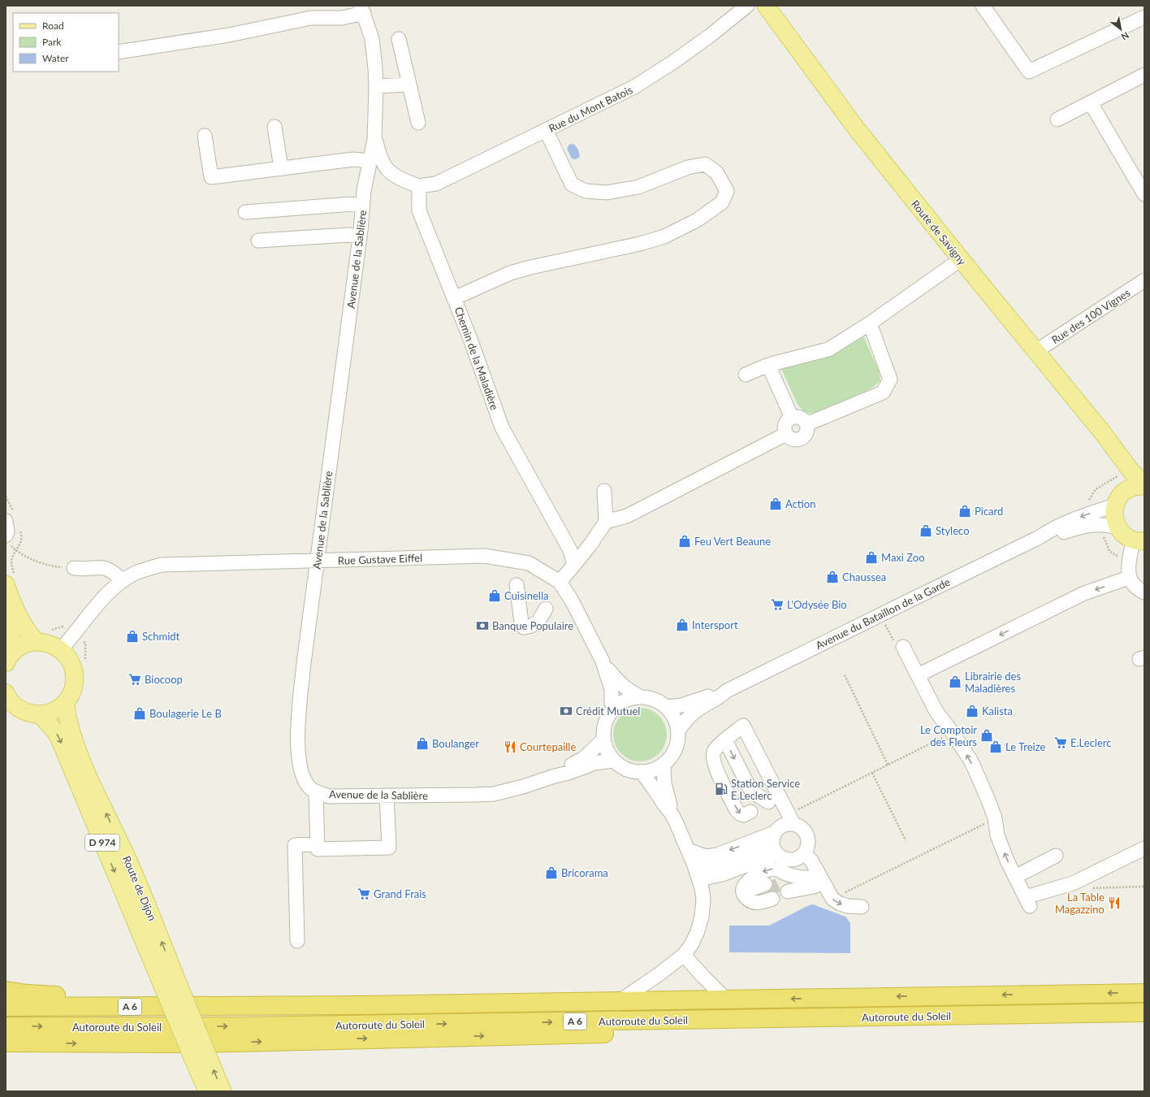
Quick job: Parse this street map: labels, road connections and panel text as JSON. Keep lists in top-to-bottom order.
{
  "streets": {
    "highway": ["A 6", "Autoroute du Soleil"],
    "main road": ["Route de Savigny", "D 974", "Route de Dijon"],
    "street": [
      "Rue du Mont Batois",
      "Avenue de la Sablière",
      "Rue des 100 Vignes",
      "Chemin de la Maladière",
      "Rue Gustave Eiffel",
      "Avenue du Bataillon de la Garde"
    ]
  },
  "crossings": [
    ["Rue du Mont Batois", "Chemin de la Maladière"],
    ["Route de Savigny", "Rue des 100 Vignes"],
    ["Route de Savigny", "Avenue du Bataillon de la Garde"],
    ["Avenue de la Sablière", "Rue Gustave Eiffel"],
    ["Avenue de la Sablière", "Avenue du Bataillon de la Garde"],
    ["Rue Gustave Eiffel", "Avenue du Bataillon de la Garde"],
    ["D 974", "Route de Dijon"]
  ],
  "places": {
    "shop": [
      "Action",
      "Picard",
      "Styleco",
      "Feu Vert Beaune",
      "Maxi Zoo",
      "Chaussea",
      "Cuisinella",
      "Intersport",
      "Schmidt",
      "Librairie des Maladières",
      "Kalista",
      "Boulagerie Le B",
      "Le Comptoir des Fleurs",
      "Boulanger",
      "Le Treize",
      "Bricorama"
    ],
    "supermarket": [
      "L'Odysée Bio",
      "Biocoop",
      "E.Leclerc",
      "Grand Frais"
    ],
    "bank": ["Banque Populaire", "Crédit Mutuel"],
    "restaurant": ["Courtepaille", "La Table Magazzino"],
    "fuel station": ["Station Service E.Leclerc"]
  },
  "legend": ["Road", "Park", "Water"],
  "north": "bottom right"
}
